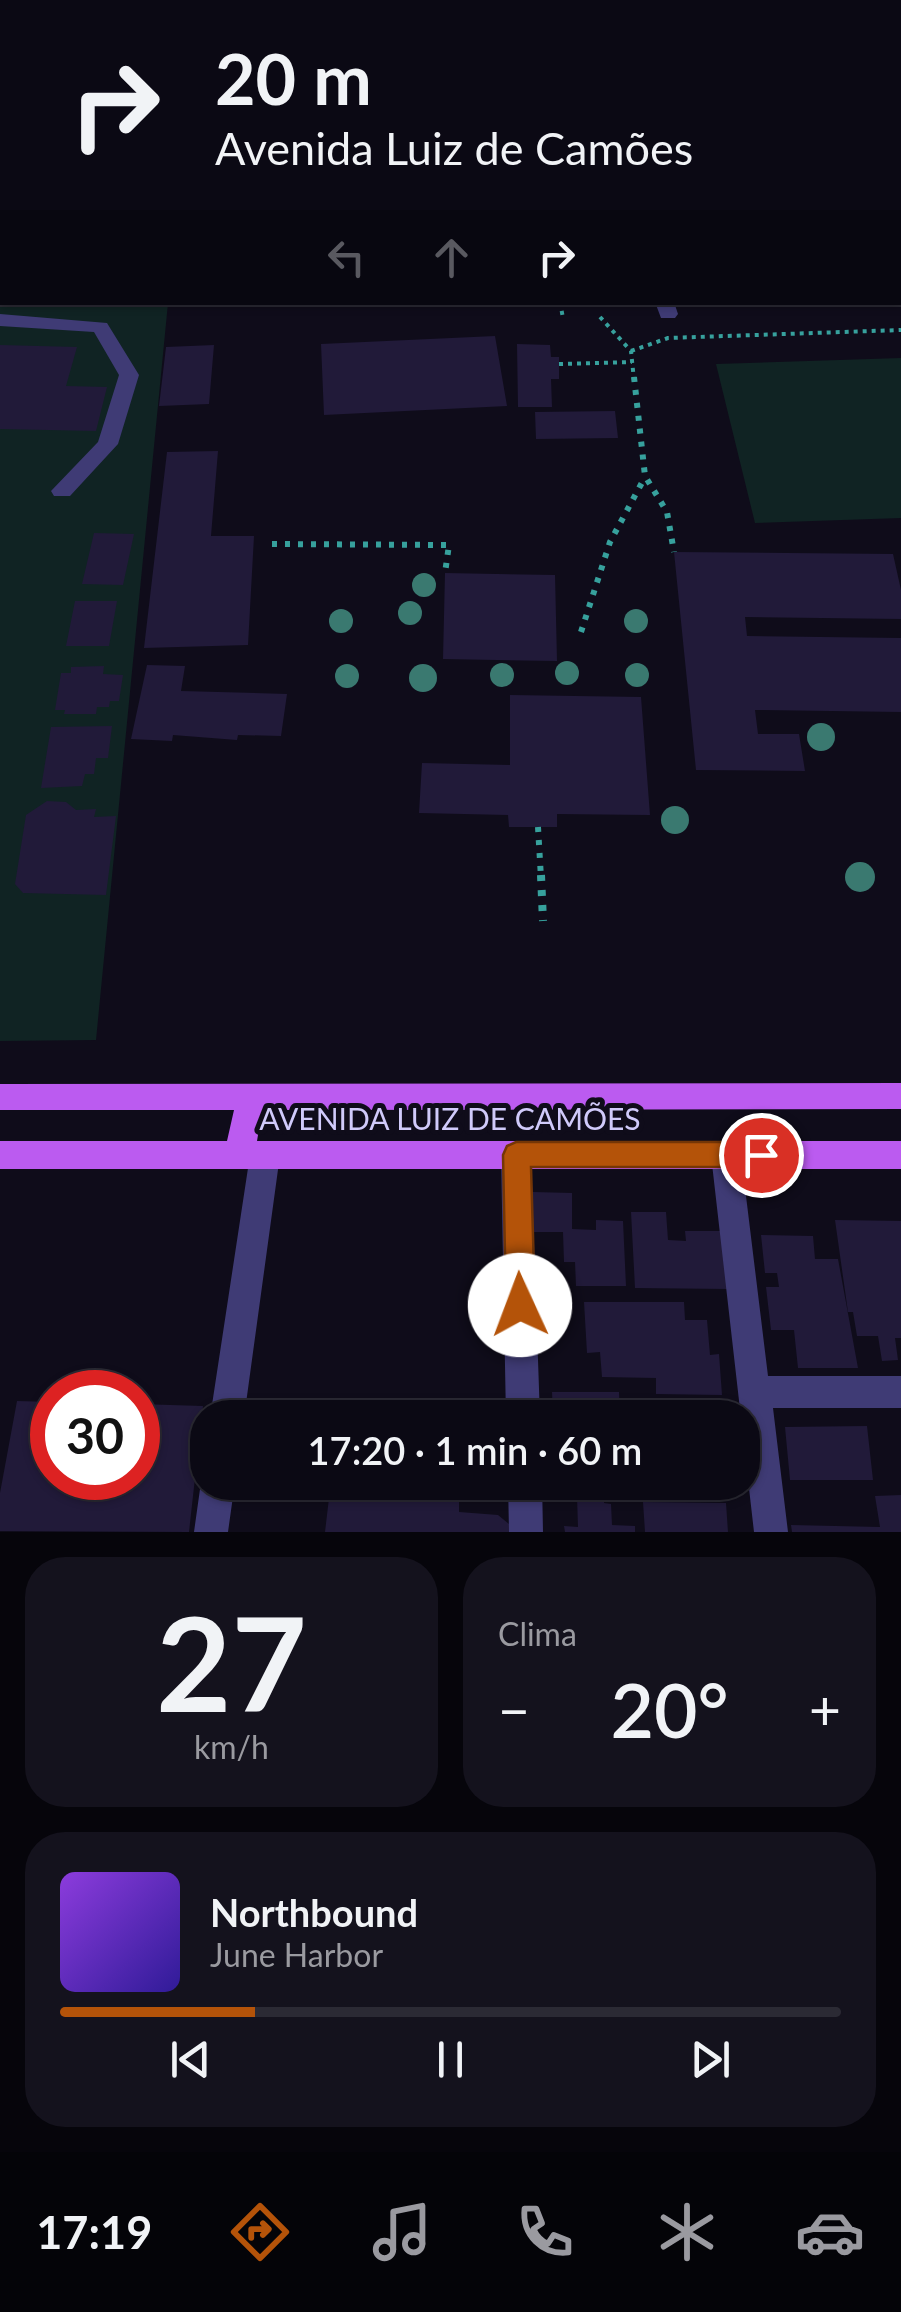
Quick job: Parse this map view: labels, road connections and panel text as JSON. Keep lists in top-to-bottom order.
{
  "streets": {
    "main road": ["AVENIDA LUIZ DE CAMÕES"]
  },
  "page": {
    "turn": ["20 m", "Avenida Luiz de Camões"],
    "limit": "30",
    "trip": "17:20 · 1 min · 60 m",
    "tile": [
      ["27", "km/h"],
      "Clima"
    ],
    "heat": ["−", "20°", "+"],
    "song": ["Northbound", "June Harbor"],
    "tabs": "17:19"
  }
}
